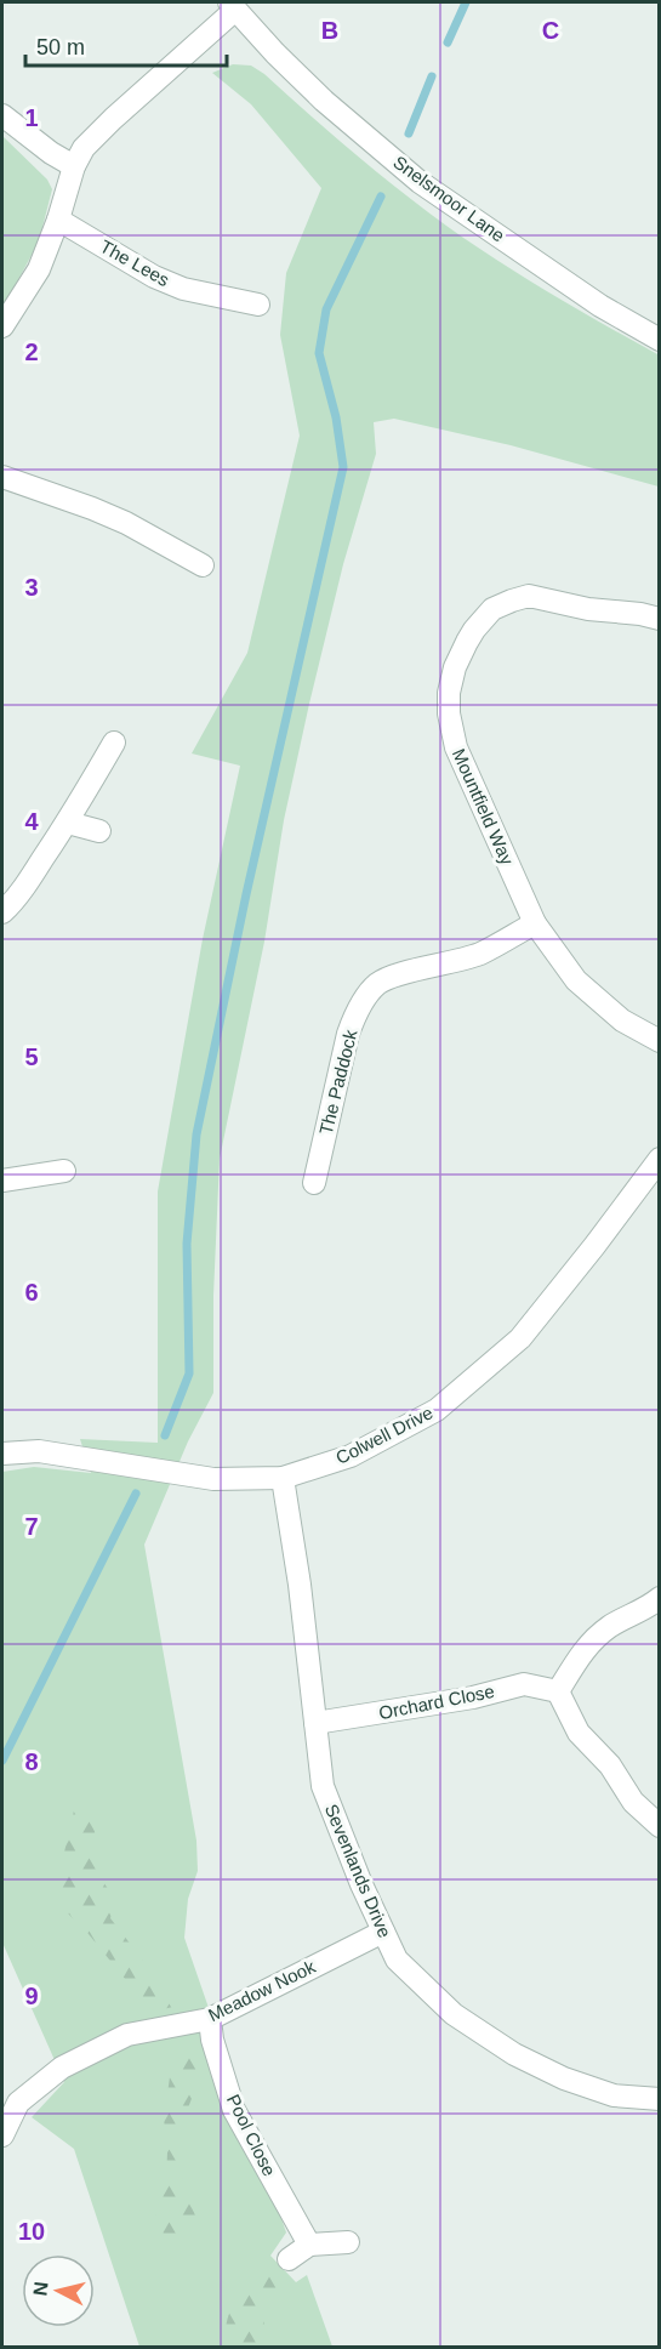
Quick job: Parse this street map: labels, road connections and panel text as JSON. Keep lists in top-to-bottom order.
{
  "streets": {
    "street": [
      "Snelsmoor Lane",
      "The Lees",
      "Mountfield Way",
      "The Paddock",
      "Colwell Drive",
      "Orchard Close",
      "Sevenlands Drive",
      "Meadow Nook",
      "Pool Close"
    ]
  },
  "crossings": [
    ["Mountfield Way", "The Paddock"],
    ["Colwell Drive", "Sevenlands Drive"],
    ["Orchard Close", "Sevenlands Drive"],
    ["Sevenlands Drive", "Meadow Nook"],
    ["Meadow Nook", "Pool Close"]
  ],
  "scale_bar": "50 m",
  "north": "left",
  "grid": {
    "columns": ["B", "C"],
    "rows": [
      "1",
      "2",
      "3",
      "4",
      "5",
      "6",
      "7",
      "8",
      "9",
      "10"
    ]
  }
}
